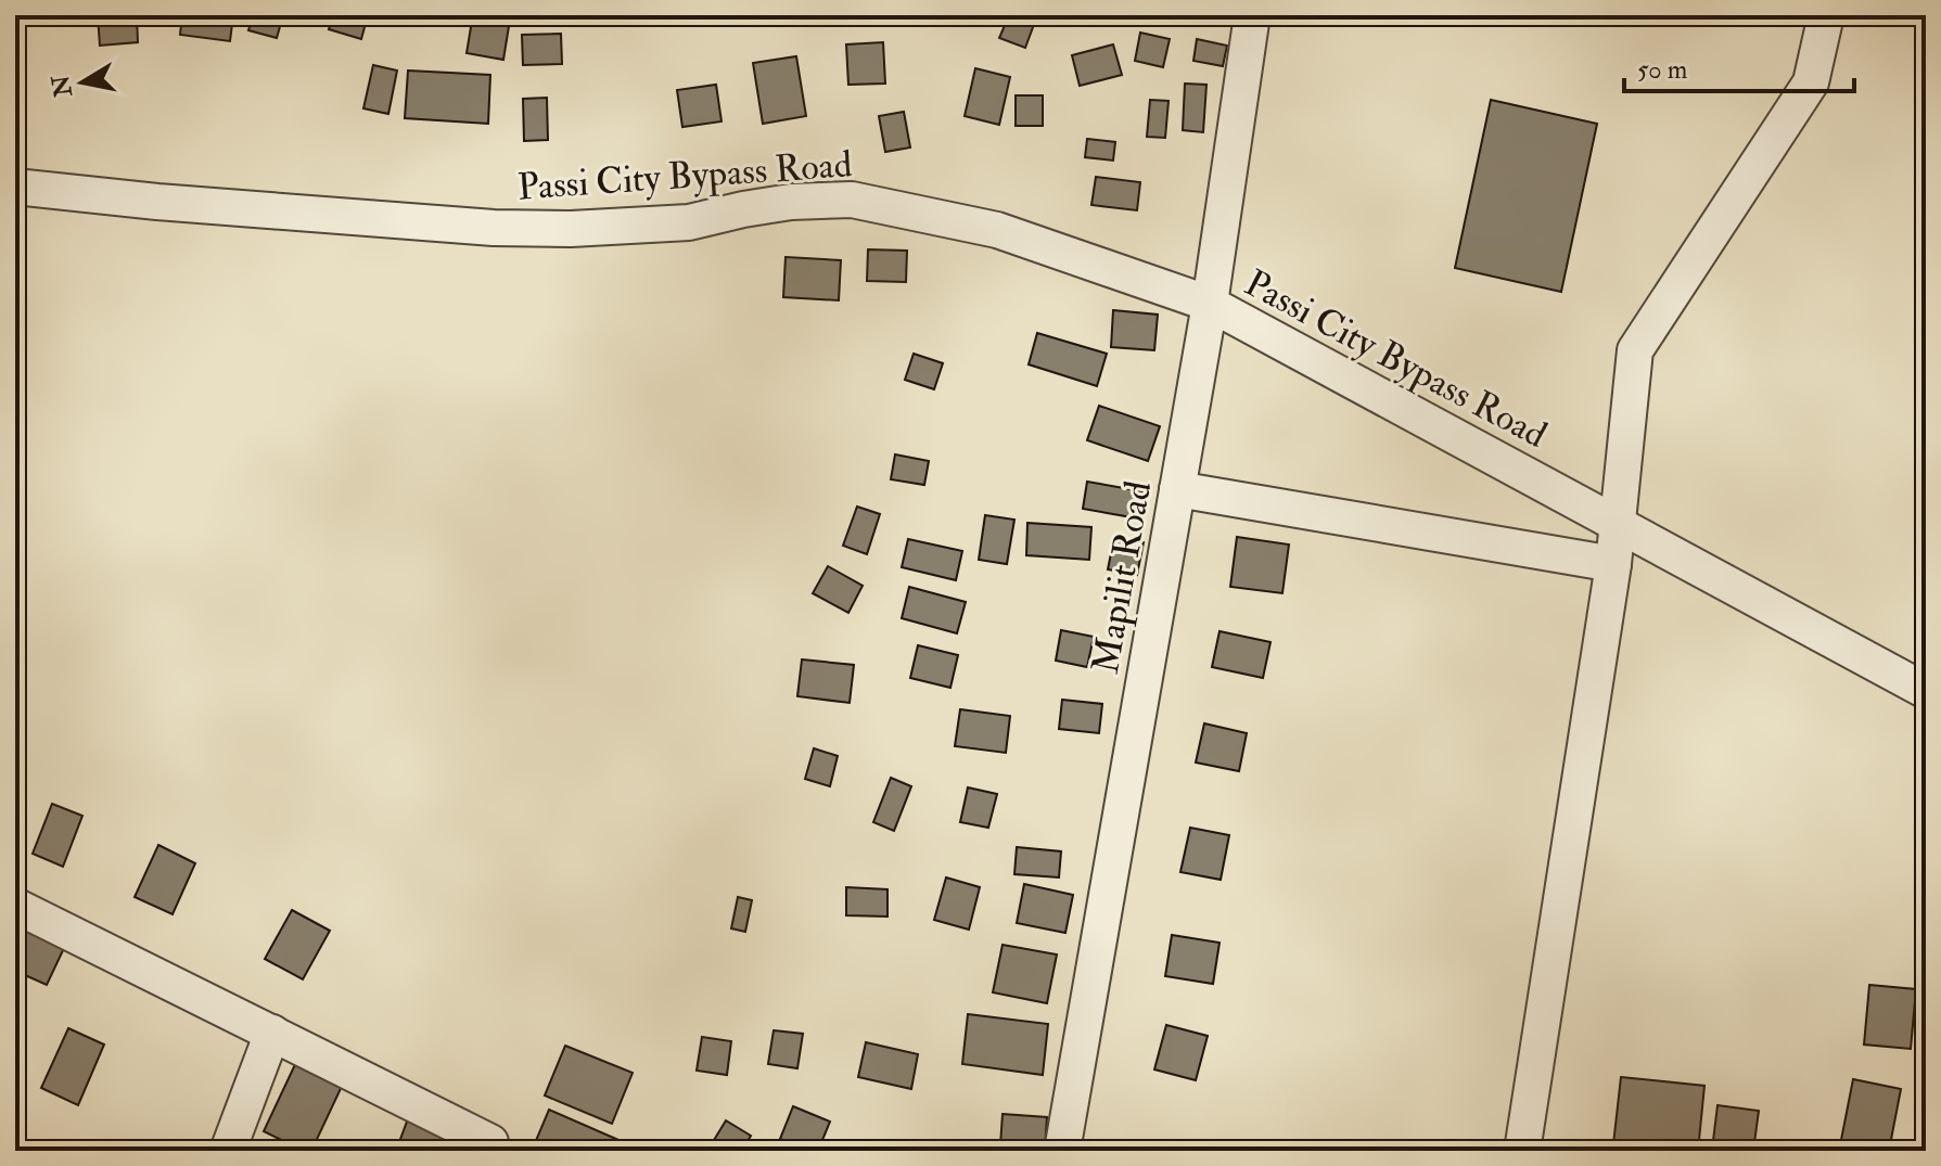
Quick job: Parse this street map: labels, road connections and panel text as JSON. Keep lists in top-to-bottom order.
{
  "streets": {
    "street": ["Passi City Bypass Road", "Mapilit Road"]
  },
  "crossings": [
    ["Passi City Bypass Road", "Mapilit Road"]
  ],
  "scale_bar": "50 m",
  "north": "left"
}
